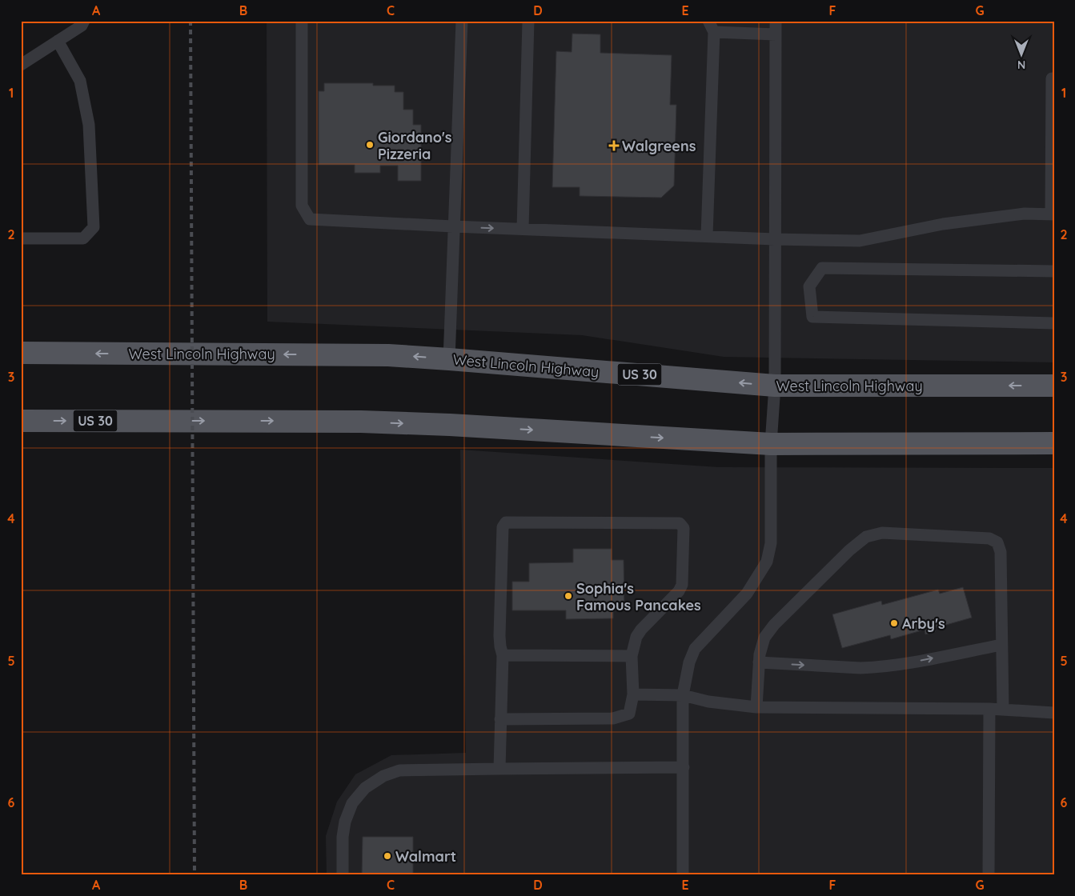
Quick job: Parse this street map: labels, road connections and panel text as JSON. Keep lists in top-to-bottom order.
{
  "streets": {
    "main road": ["West Lincoln Highway", "US 30"]
  },
  "places": {
    "other": [
      "Giordano's Pizzeria",
      "Sophia's Famous Pancakes",
      "Arby's",
      "Walmart"
    ],
    "health": ["Walgreens"]
  },
  "north": "bottom",
  "grid": {
    "columns": [
      "A",
      "B",
      "C",
      "D",
      "E",
      "F",
      "G"
    ],
    "rows": [
      "1",
      "2",
      "3",
      "4",
      "5",
      "6"
    ]
  }
}
